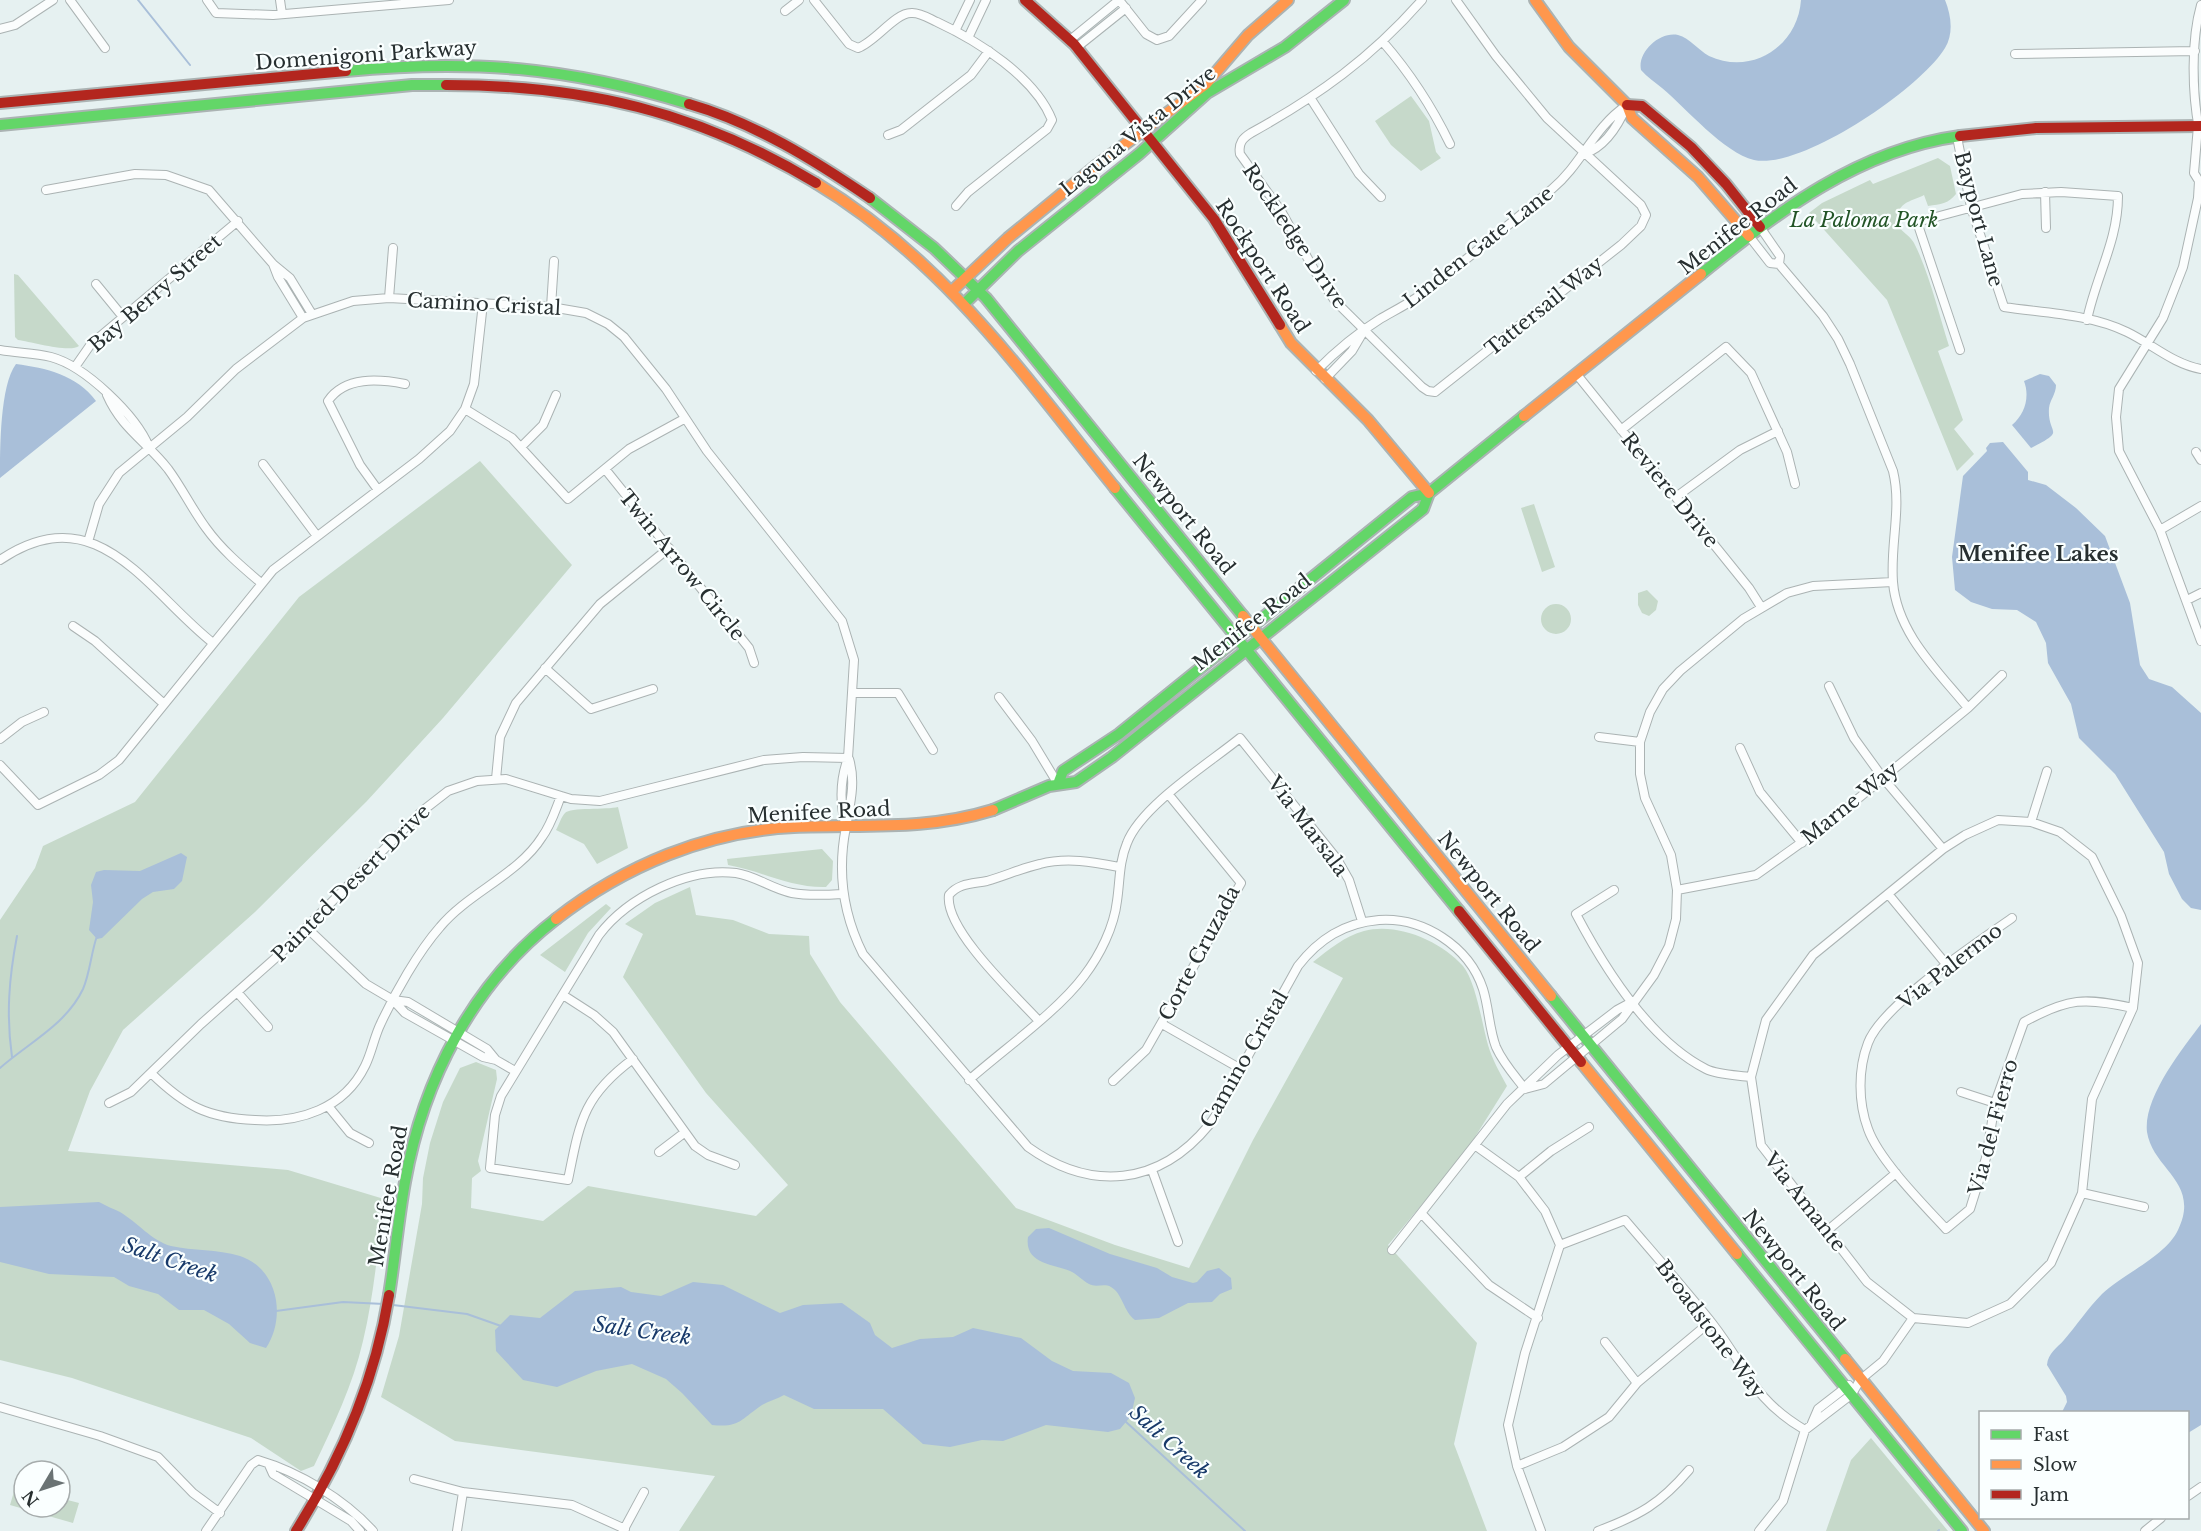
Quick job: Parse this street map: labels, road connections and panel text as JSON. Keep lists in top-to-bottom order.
{
  "streets": {
    "main road": [
      "Domenigoni Parkway",
      "Laguna Vista Drive",
      "Menifee Road",
      "Rockport Road",
      "Newport Road"
    ],
    "street": [
      "Bayport Lane",
      "Rockledge Drive",
      "Linden Gate Lane",
      "Bay Berry Street",
      "Camino Cristal",
      "Tattersail Way",
      "Reviere Drive",
      "Twin Arrow Circle",
      "Marne Way",
      "Via Marsala",
      "Painted Desert Drive",
      "Corte Cruzada",
      "Via Palermo",
      "Via del Fierro",
      "Via Amante",
      "Broadstone Way"
    ]
  },
  "crossings": [
    ["Domenigoni Parkway", "Laguna Vista Drive"],
    ["Domenigoni Parkway", "Newport Road"],
    ["Laguna Vista Drive", "Rockport Road"],
    ["Laguna Vista Drive", "Newport Road"],
    ["Bayport Lane", "Menifee Road"],
    ["Menifee Road", "Rockport Road"],
    ["Menifee Road", "Camino Cristal"],
    ["Menifee Road", "Reviere Drive"],
    ["Menifee Road", "Newport Road"],
    ["Rockledge Drive", "Linden Gate Lane"],
    ["Rockledge Drive", "Tattersail Way"],
    ["Linden Gate Lane", "Rockport Road"],
    ["Linden Gate Lane", "Tattersail Way"],
    ["Camino Cristal", "Via Marsala"],
    ["Camino Cristal", "Painted Desert Drive"],
    ["Via Marsala", "Corte Cruzada"],
    ["Via Palermo", "Via del Fierro"],
    ["Via del Fierro", "Via Amante"]
  ],
  "districts": ["Menifee Lakes"],
  "water": ["Salt Creek"],
  "parks": ["La Paloma Park"],
  "legend": ["Fast", "Slow", "Jam"],
  "north": "bottom left"
}
